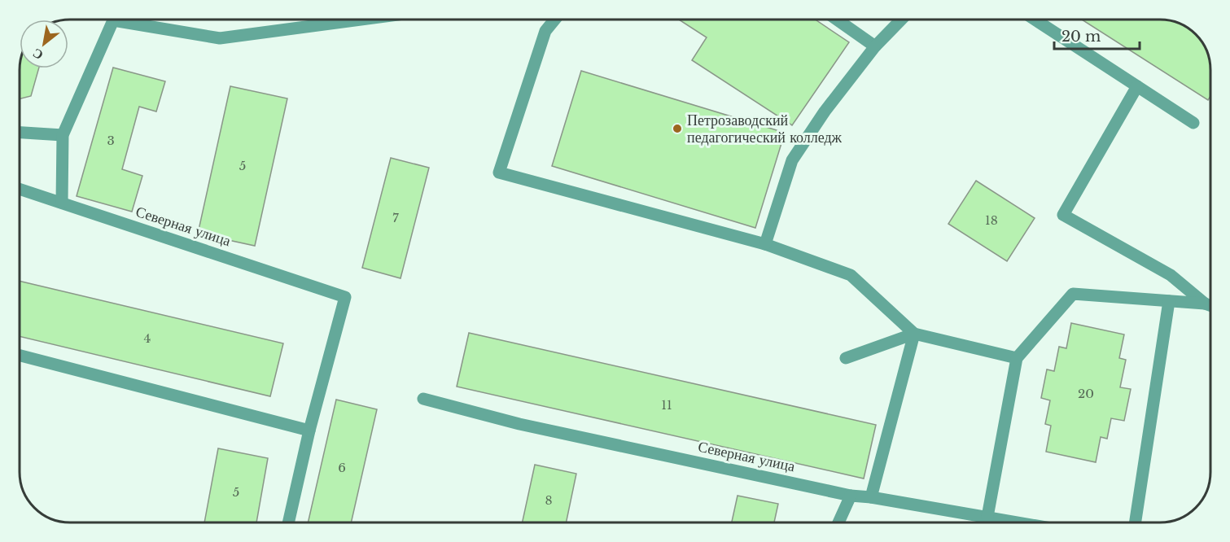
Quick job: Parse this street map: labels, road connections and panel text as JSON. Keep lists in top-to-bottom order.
{
  "streets": {
    "street": ["Северная улица"]
  },
  "places": ["Петрозаводский педагогический колледж"],
  "house_numbers": [
    "3",
    "5",
    "7",
    "18",
    "4",
    "20",
    "11",
    "6",
    "5",
    "8"
  ],
  "scale_bar": "20 m",
  "north": "bottom left"
}
